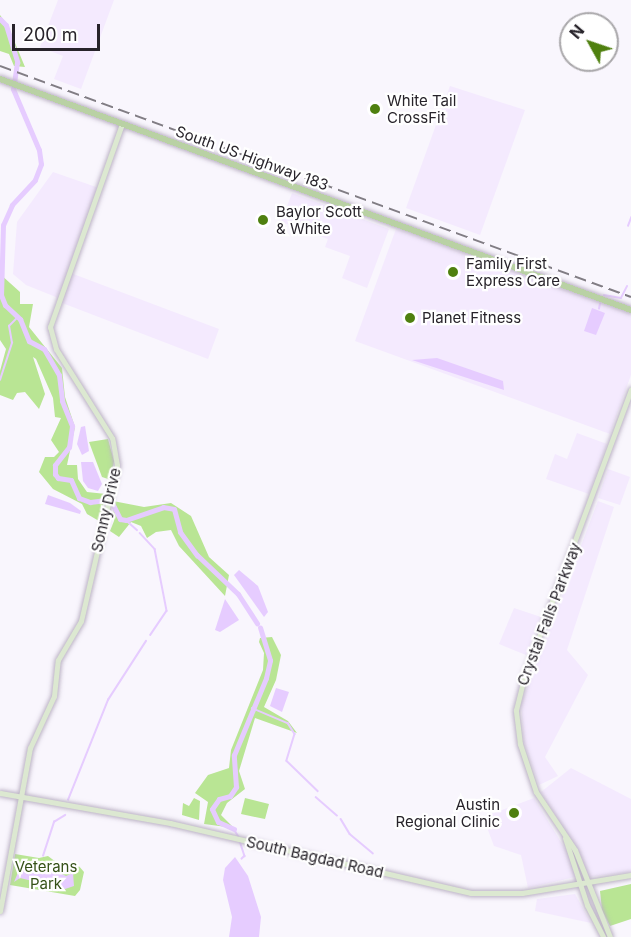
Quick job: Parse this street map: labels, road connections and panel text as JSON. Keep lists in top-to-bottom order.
{
  "streets": {
    "main road": [
      "South US Highway 183",
      "Sonny Drive",
      "Crystal Falls Parkway",
      "South Bagdad Road"
    ]
  },
  "crossings": [
    ["South US Highway 183", "Sonny Drive"],
    ["Sonny Drive", "South Bagdad Road"],
    ["Crystal Falls Parkway", "South Bagdad Road"]
  ],
  "parks": ["Veterans Park"],
  "places": [
    "White Tail CrossFit",
    "Baylor Scott & White",
    "Family First Express Care",
    "Planet Fitness",
    "Austin Regional Clinic"
  ],
  "scale_bar": "200 m",
  "north": "top left"
}
